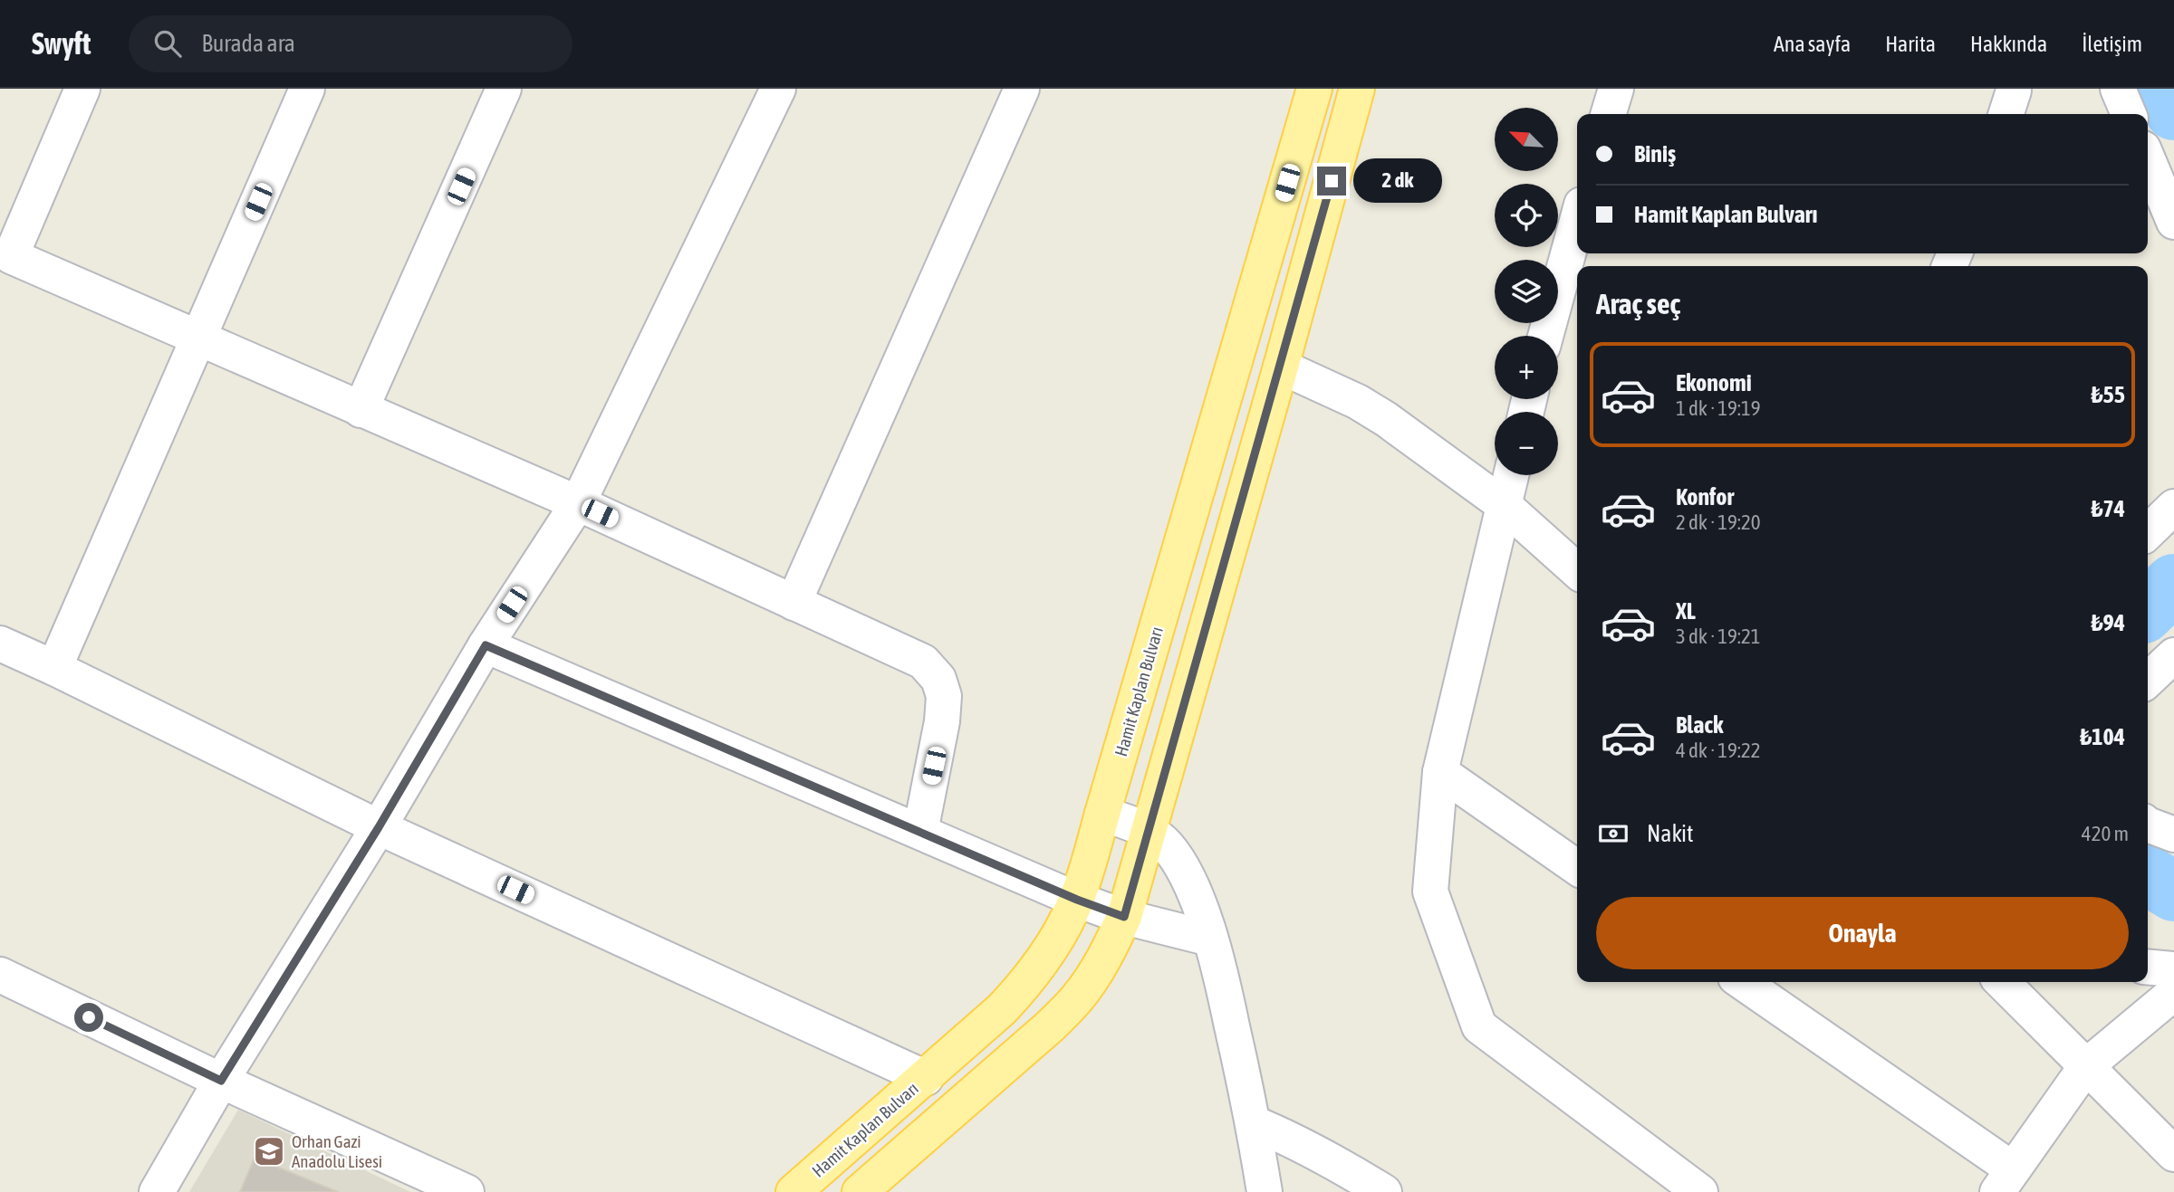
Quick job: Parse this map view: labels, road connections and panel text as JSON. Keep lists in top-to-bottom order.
{
  "streets": {
    "main road": ["Hamit Kaplan Bulvarı"]
  },
  "places": {
    "school or university": ["Orhan Gazi Anadolu Lisesi"]
  },
  "north": "top left",
  "page": {
    "header": "Swyft",
    "search": "Burada ara",
    "nav": [
      "Ana sayfa",
      "Harita",
      "Hakkında",
      "İletişim"
    ],
    "map_buttons": ["+", "−"],
    "banner": ["Biniş", "Hamit Kaplan Bulvarı"],
    "bubble": "2 dk",
    "heading": "Araç seç",
    "list": [
      {
        "name": "Ekonomi",
        "note": "1 dk · 19:19",
        "value": "₺55"
      },
      {
        "name": "Konfor",
        "note": "2 dk · 19:20",
        "value": "₺74"
      },
      {
        "name": "XL",
        "note": "3 dk · 19:21",
        "value": "₺94"
      },
      {
        "name": "Black",
        "note": "4 dk · 19:22",
        "value": "₺104"
      }
    ],
    "pay": ["Nakit", "420 m"],
    "buttons": "Onayla"
  }
}
